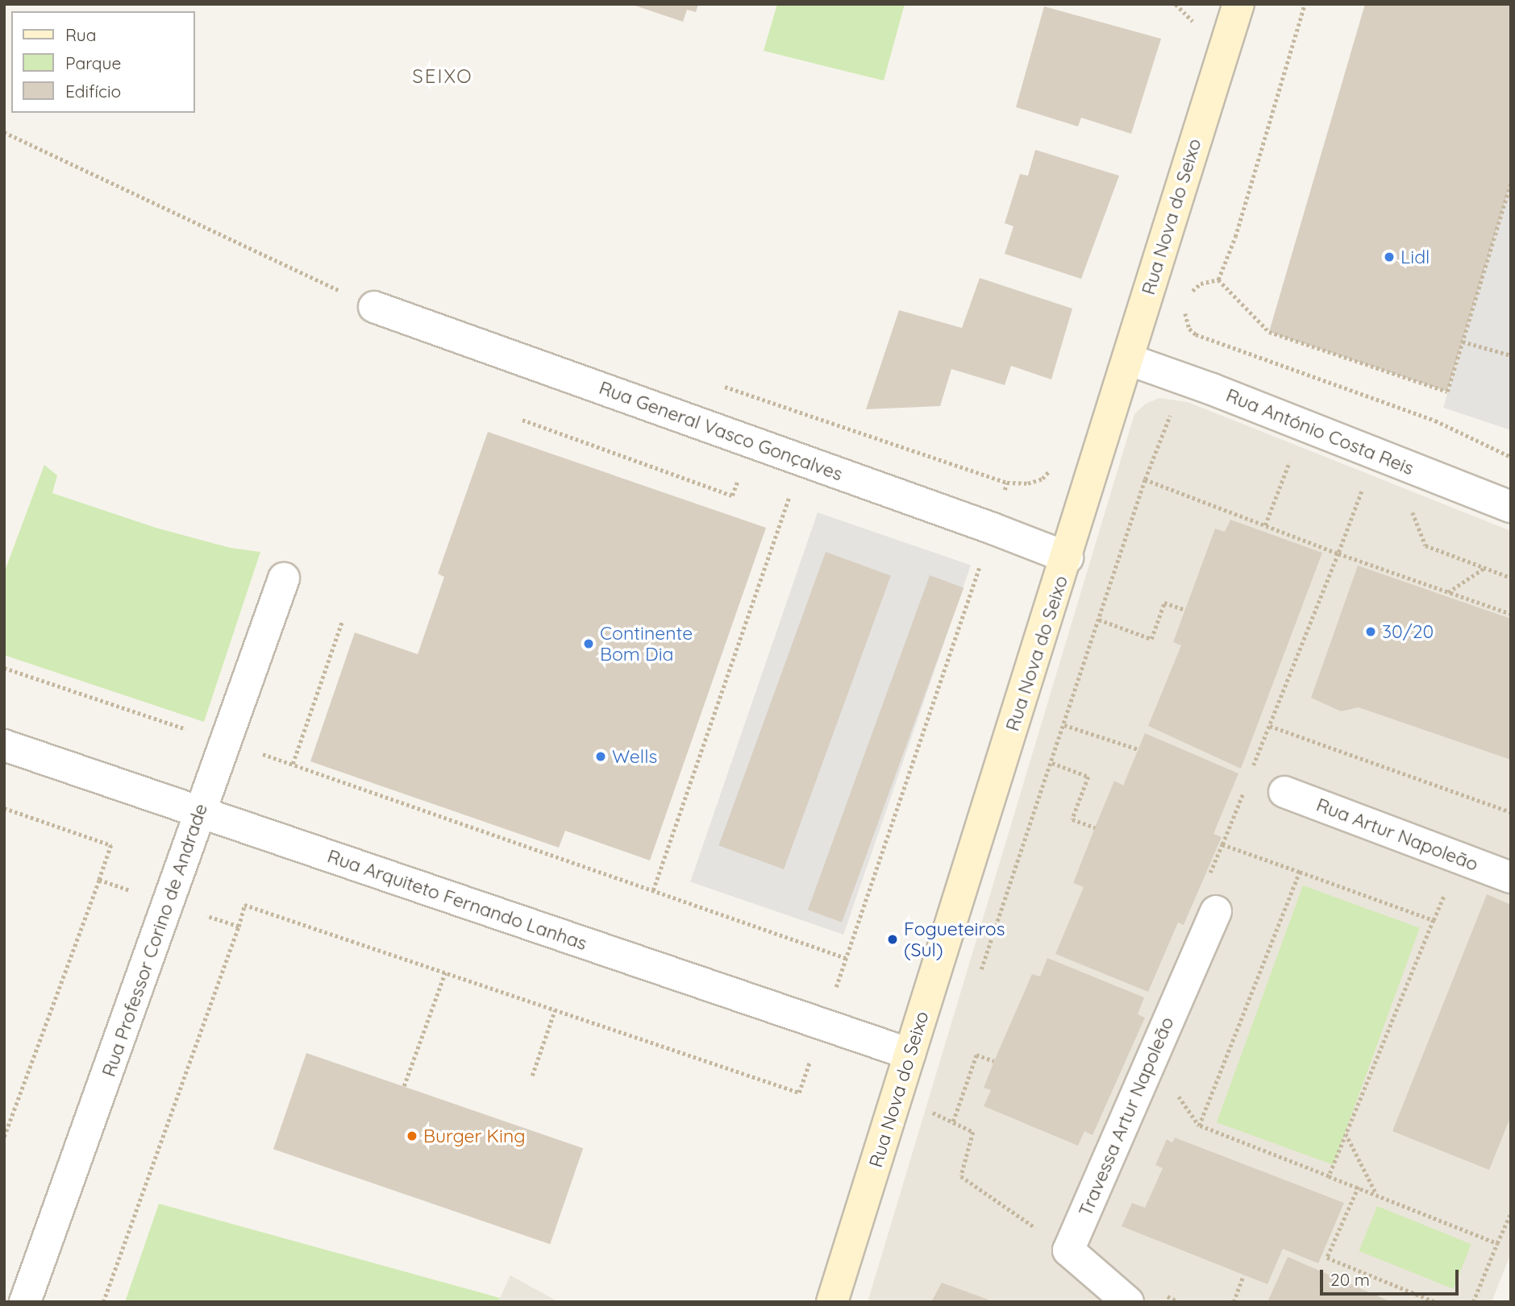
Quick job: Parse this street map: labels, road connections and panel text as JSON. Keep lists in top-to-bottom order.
{
  "streets": {
    "main road": ["Rua Nova do Seixo"],
    "street": [
      "Rua General Vasco Gonçalves",
      "Rua António Costa Reis",
      "Rua Artur Napoleão",
      "Rua Arquiteto Fernando Lanhas",
      "Rua Professor Corino de Andrade",
      "Travessa Artur Napoleão"
    ]
  },
  "crossings": [
    ["Rua Nova do Seixo", "Rua General Vasco Gonçalves"],
    ["Rua Nova do Seixo", "Rua António Costa Reis"],
    ["Rua Nova do Seixo", "Rua Arquiteto Fernando Lanhas"],
    ["Rua Arquiteto Fernando Lanhas", "Rua Professor Corino de Andrade"]
  ],
  "districts": ["SEIXO"],
  "places": [
    "Lidl",
    "30/20",
    "Continente Bom Dia",
    "Wells",
    "Fogueteiros (Sul)",
    "Burger King"
  ],
  "legend": ["Rua", "Parque", "Edifício"],
  "scale_bar": "20 m"
}
